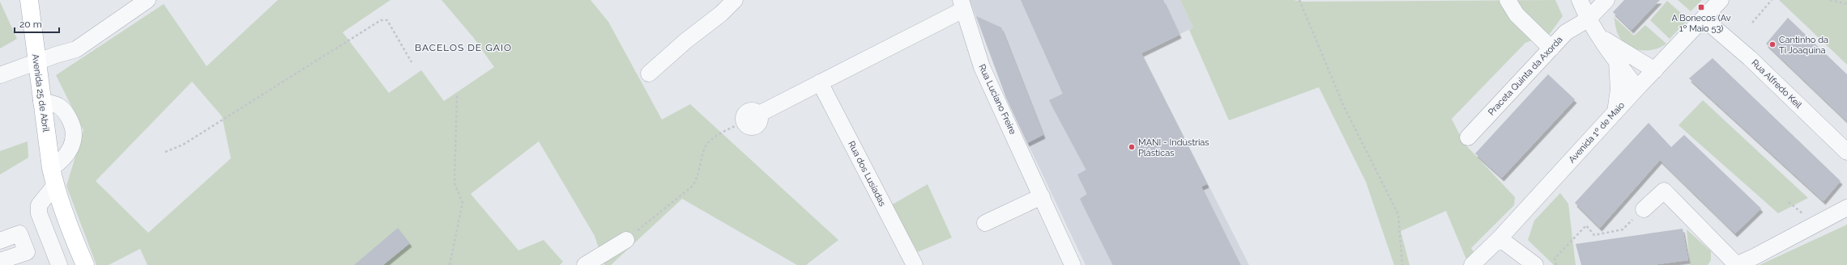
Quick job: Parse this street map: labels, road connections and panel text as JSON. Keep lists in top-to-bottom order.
{
  "streets": {
    "main road": ["Avenida 25 de Abril"],
    "street": [
      "Praceta Quinta da Axorda",
      "Rua Alfredo Keil",
      "Rua Luciano Freire",
      "Avenida 1º de Maio",
      "Rua dos Lusíadas"
    ]
  },
  "crossings": [
    ["Rua Alfredo Keil", "Avenida 1º de Maio"]
  ],
  "districts": ["BACELOS DE GAIO"],
  "places": {
    "transit": ["A Bonecos (Av 1º Maio 53)"],
    "other": ["Cantinho da Ti Joaquina", "MANI - Indústrias Plásticas"]
  },
  "scale_bar": "20 m"
}
